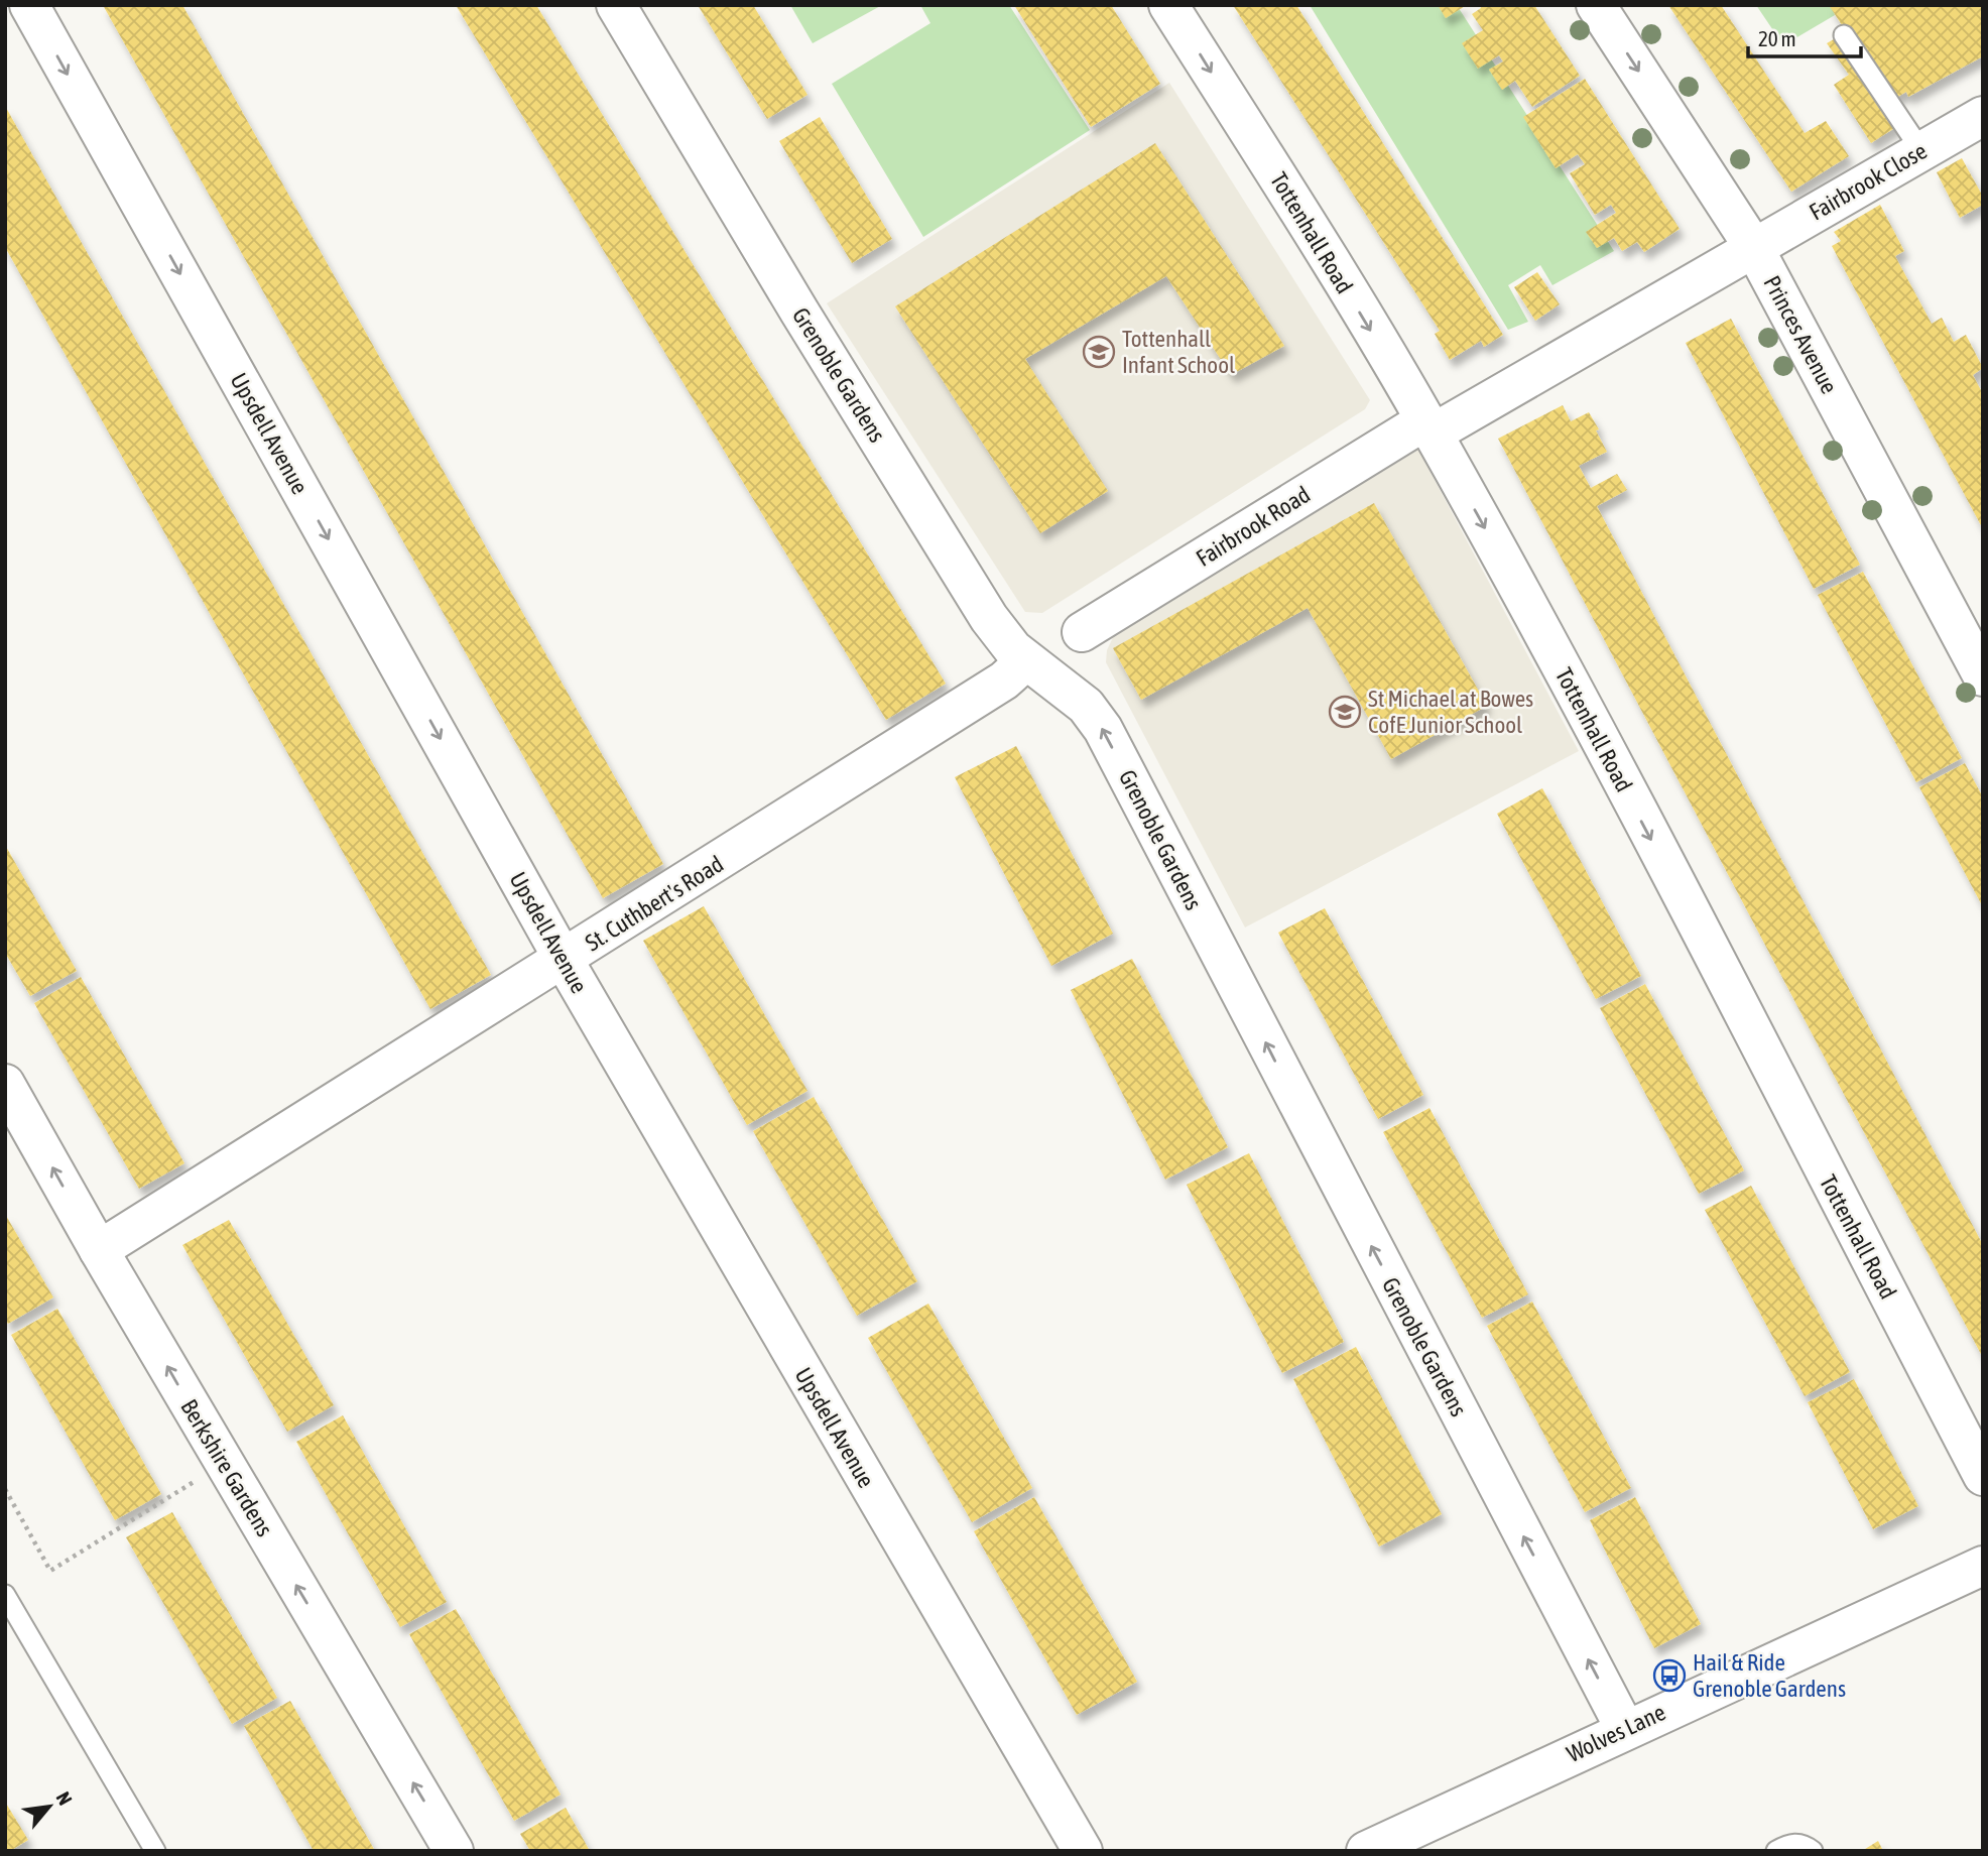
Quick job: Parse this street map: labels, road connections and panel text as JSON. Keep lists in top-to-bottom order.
{
  "streets": {
    "street": [
      "Fairbrook Close",
      "Tottenhall Road",
      "Princes Avenue",
      "Grenoble Gardens",
      "Upsdell Avenue",
      "Fairbrook Road",
      "St. Cuthbert's Road",
      "Berkshire Gardens",
      "Wolves Lane"
    ]
  },
  "crossings": [
    ["Fairbrook Close", "Princes Avenue"],
    ["Fairbrook Close", "Fairbrook Road"],
    ["Tottenhall Road", "Fairbrook Road"],
    ["Princes Avenue", "Fairbrook Road"],
    ["Grenoble Gardens", "St. Cuthbert's Road"],
    ["Grenoble Gardens", "Wolves Lane"],
    ["Upsdell Avenue", "St. Cuthbert's Road"],
    ["St. Cuthbert's Road", "Berkshire Gardens"]
  ],
  "one_way": [
    "Tottenhall Road",
    "Princes Avenue",
    "Grenoble Gardens",
    "Upsdell Avenue",
    "Berkshire Gardens"
  ],
  "places": {
    "school or university": ["Tottenhall Infant School", "St Michael at Bowes CofE Junior School"],
    "bus stop": ["Hail & Ride Grenoble Gardens"]
  },
  "scale_bar": "20 m",
  "north": "top right"
}
